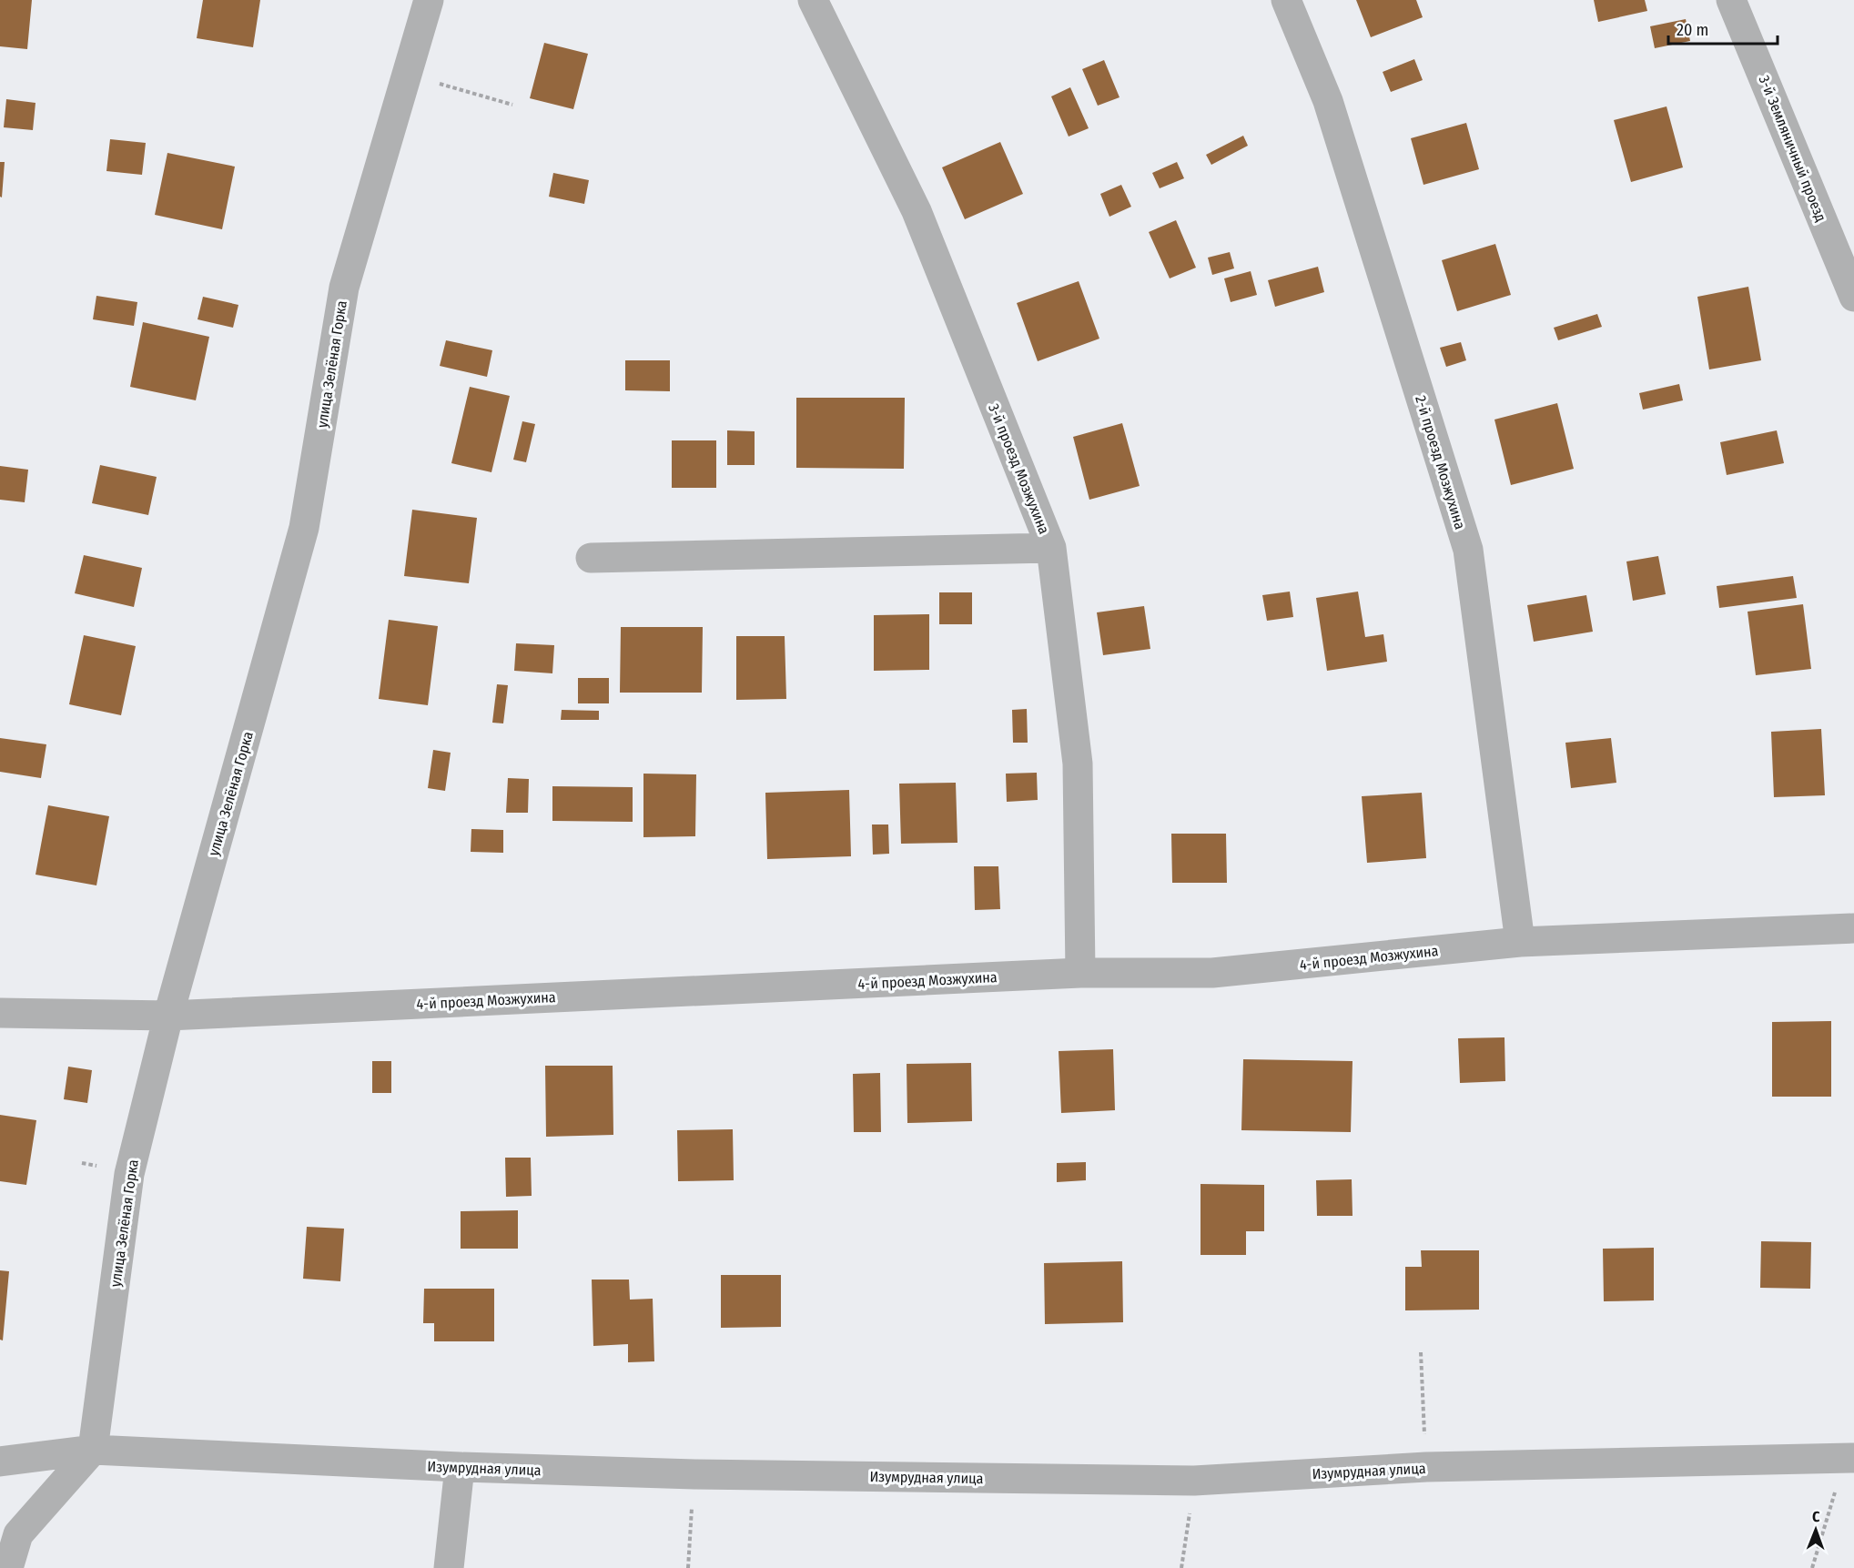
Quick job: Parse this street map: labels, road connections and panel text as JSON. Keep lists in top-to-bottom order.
{
  "streets": {
    "street": [
      "3-й Земляничный проезд",
      "улица Зелёная Горка",
      "2-й проезд Мозжухина",
      "3-й проезд Мозжухина",
      "4-й проезд Мозжухина",
      "Изумрудная улица"
    ]
  },
  "crossings": [
    ["улица Зелёная Горка", "4-й проезд Мозжухина"],
    ["улица Зелёная Горка", "Изумрудная улица"],
    ["2-й проезд Мозжухина", "4-й проезд Мозжухина"],
    ["3-й проезд Мозжухина", "4-й проезд Мозжухина"]
  ],
  "scale_bar": "20 m",
  "north": "top"
}
